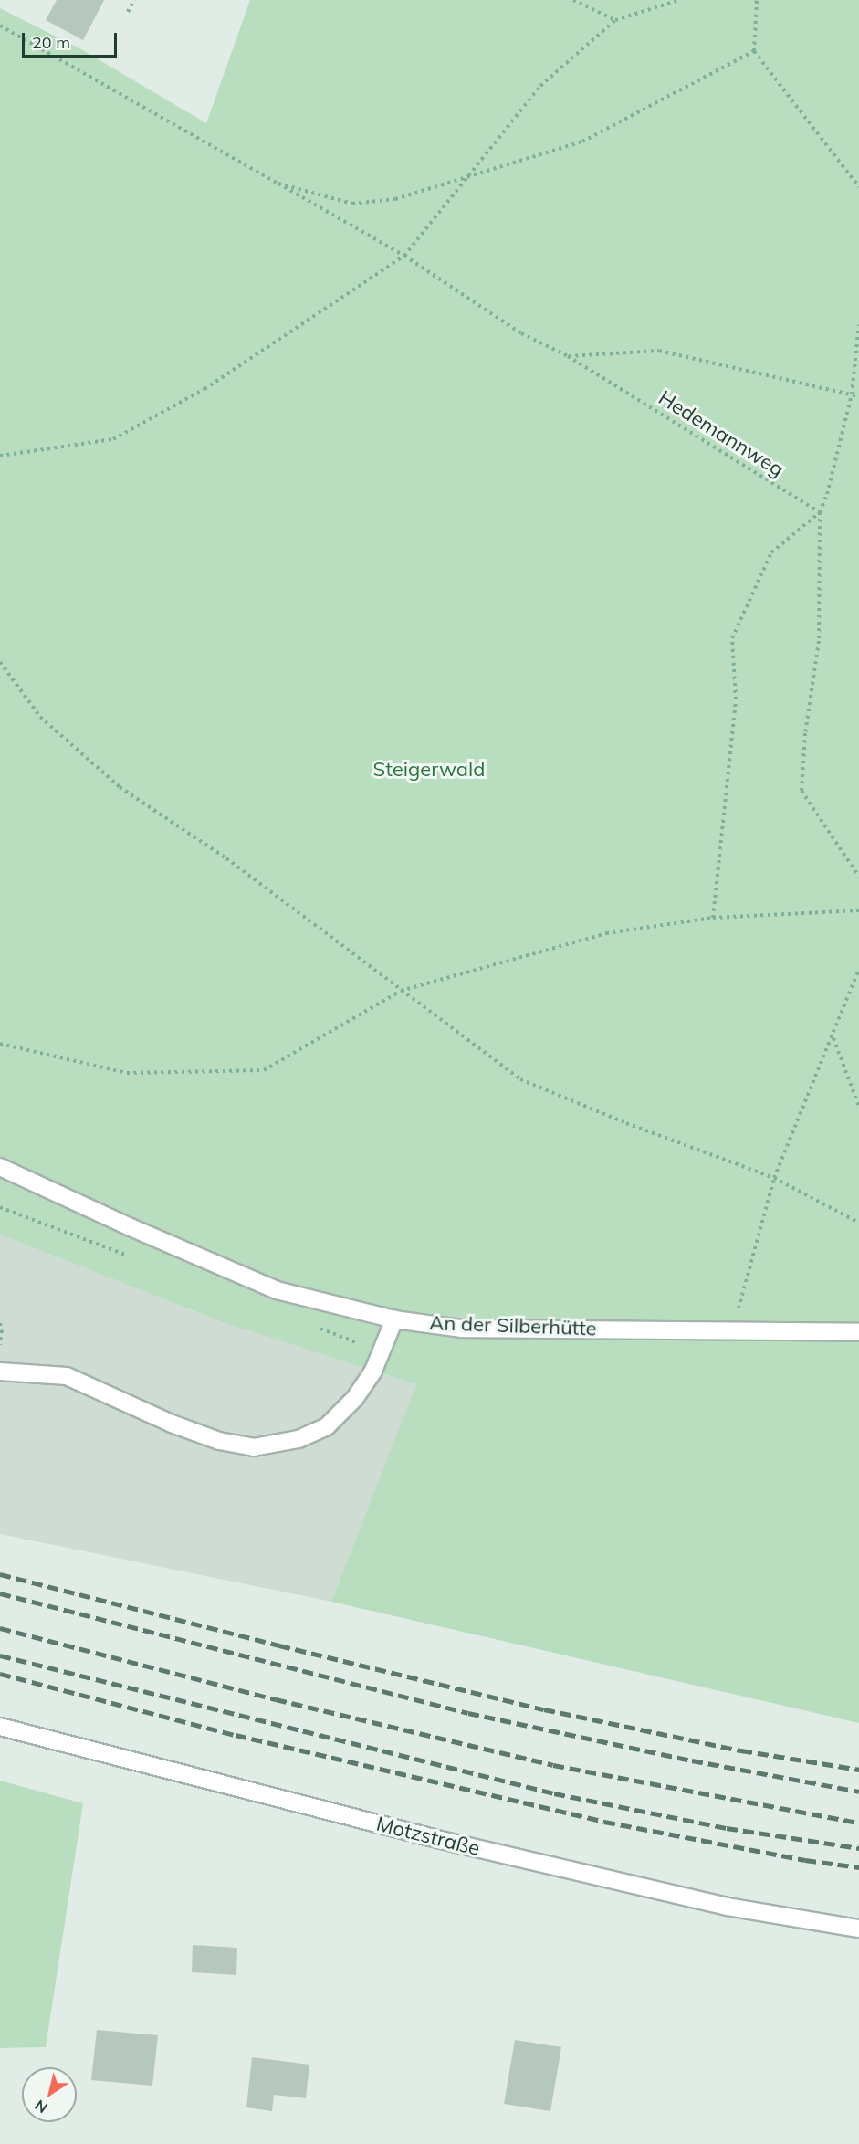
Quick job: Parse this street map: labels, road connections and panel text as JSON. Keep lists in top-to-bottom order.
{
  "streets": {
    "street": ["An der Silberhütte", "Motzstraße"],
    "path": ["Hedemannweg"]
  },
  "parks": ["Steigerwald"],
  "scale_bar": "20 m",
  "north": "bottom left"
}
